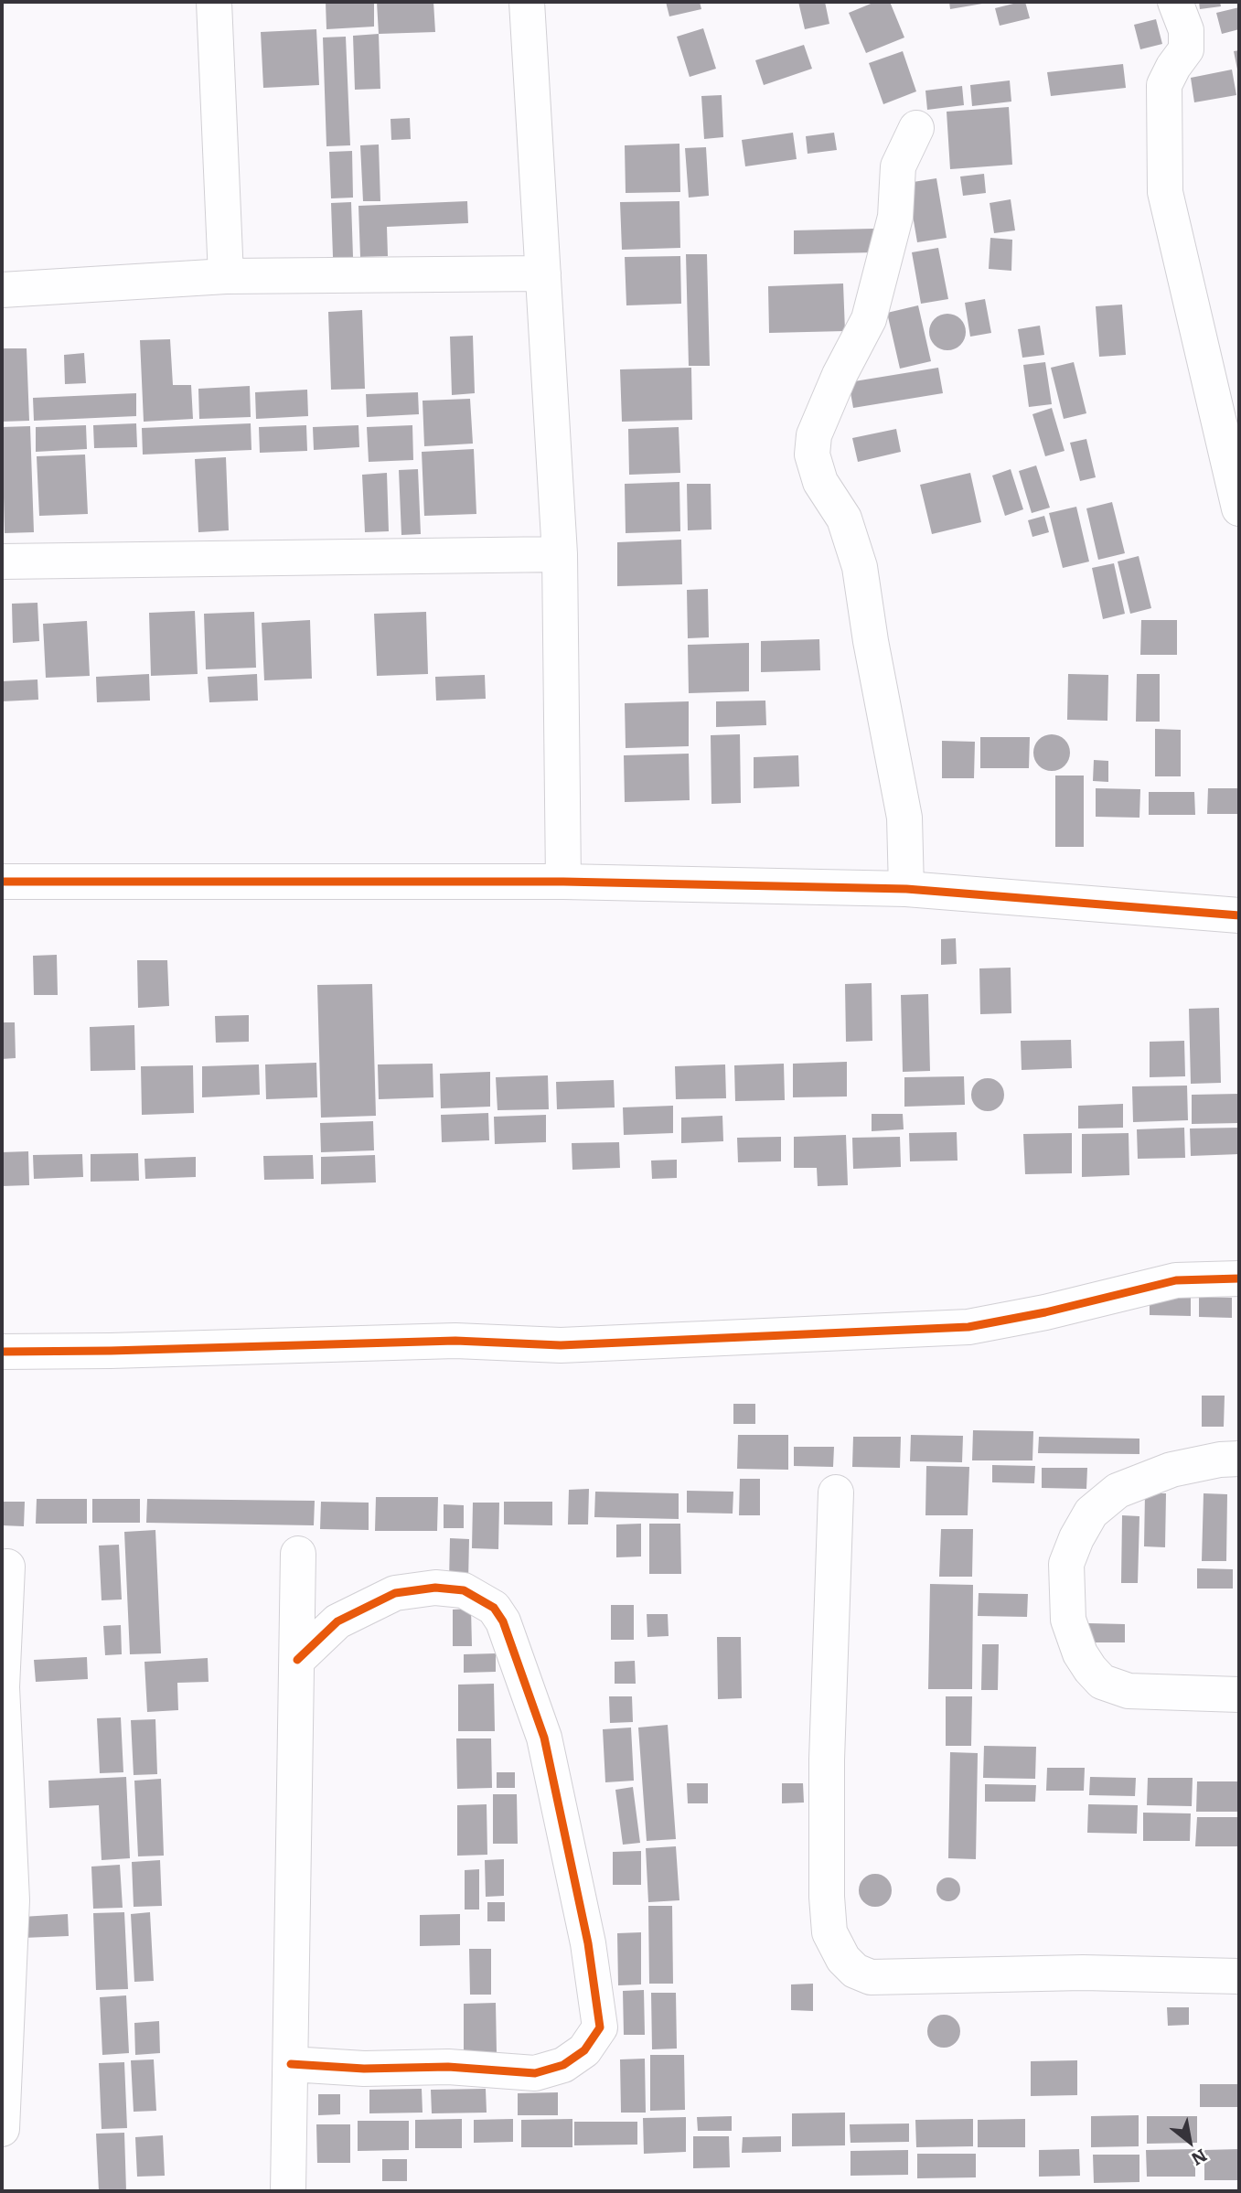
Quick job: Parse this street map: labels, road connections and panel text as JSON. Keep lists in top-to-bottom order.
{
  "north": "bottom right"
}
